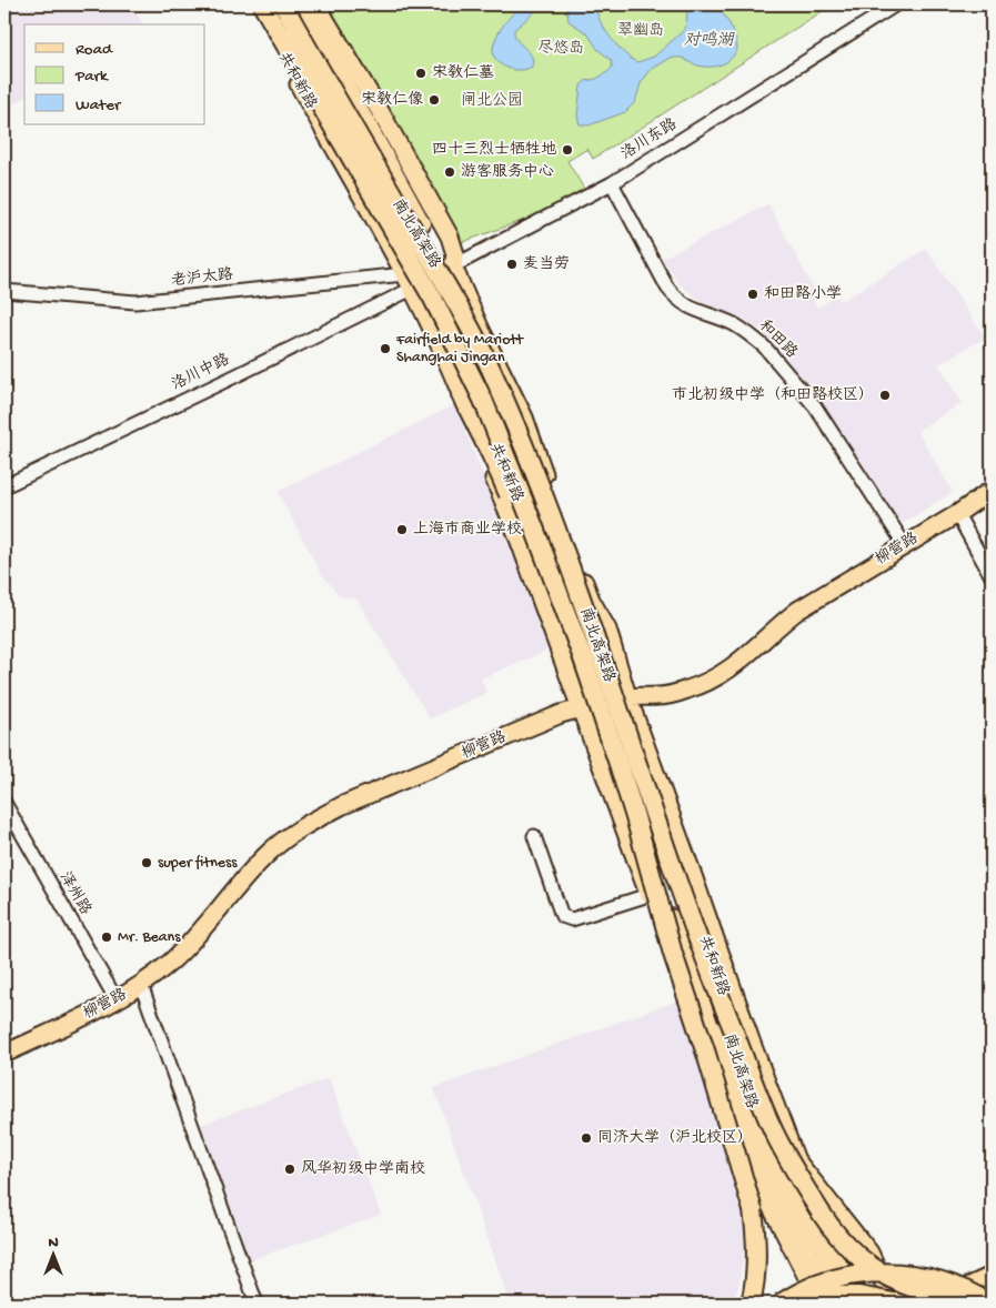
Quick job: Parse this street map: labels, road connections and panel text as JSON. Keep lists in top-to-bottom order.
{
  "streets": {
    "highway": ["南北高架路"],
    "main road": ["共和新路", "柳营路"],
    "street": [
      "洛川东路",
      "老沪太路",
      "和田路",
      "洛川中路",
      "泽州路"
    ]
  },
  "crossings": [
    ["共和新路", "洛川东路"],
    ["共和新路", "老沪太路"],
    ["共和新路", "洛川中路"],
    ["共和新路", "柳营路"],
    ["洛川东路", "老沪太路"],
    ["洛川东路", "和田路"],
    ["洛川东路", "洛川中路"],
    ["老沪太路", "洛川中路"],
    ["和田路", "柳营路"],
    ["柳营路", "泽州路"]
  ],
  "water": ["对鸣湖"],
  "parks": ["翠幽岛", "尽悠岛", "闸北公园"],
  "places": [
    "宋教仁墓",
    "宋教仁像",
    "四十三烈士牺牲地",
    "游客服务中心",
    "麦当劳",
    "和田路小学",
    "Fairfield by Mariott Shanghai Jingan",
    "市北初级中学（和田路校区）",
    "上海市商业学校",
    "super fitness",
    "Mr. Beans",
    "同济大学（沪北校区）",
    "风华初级中学南校"
  ],
  "legend": ["Road", "Park", "Water"],
  "north": "top"
}
